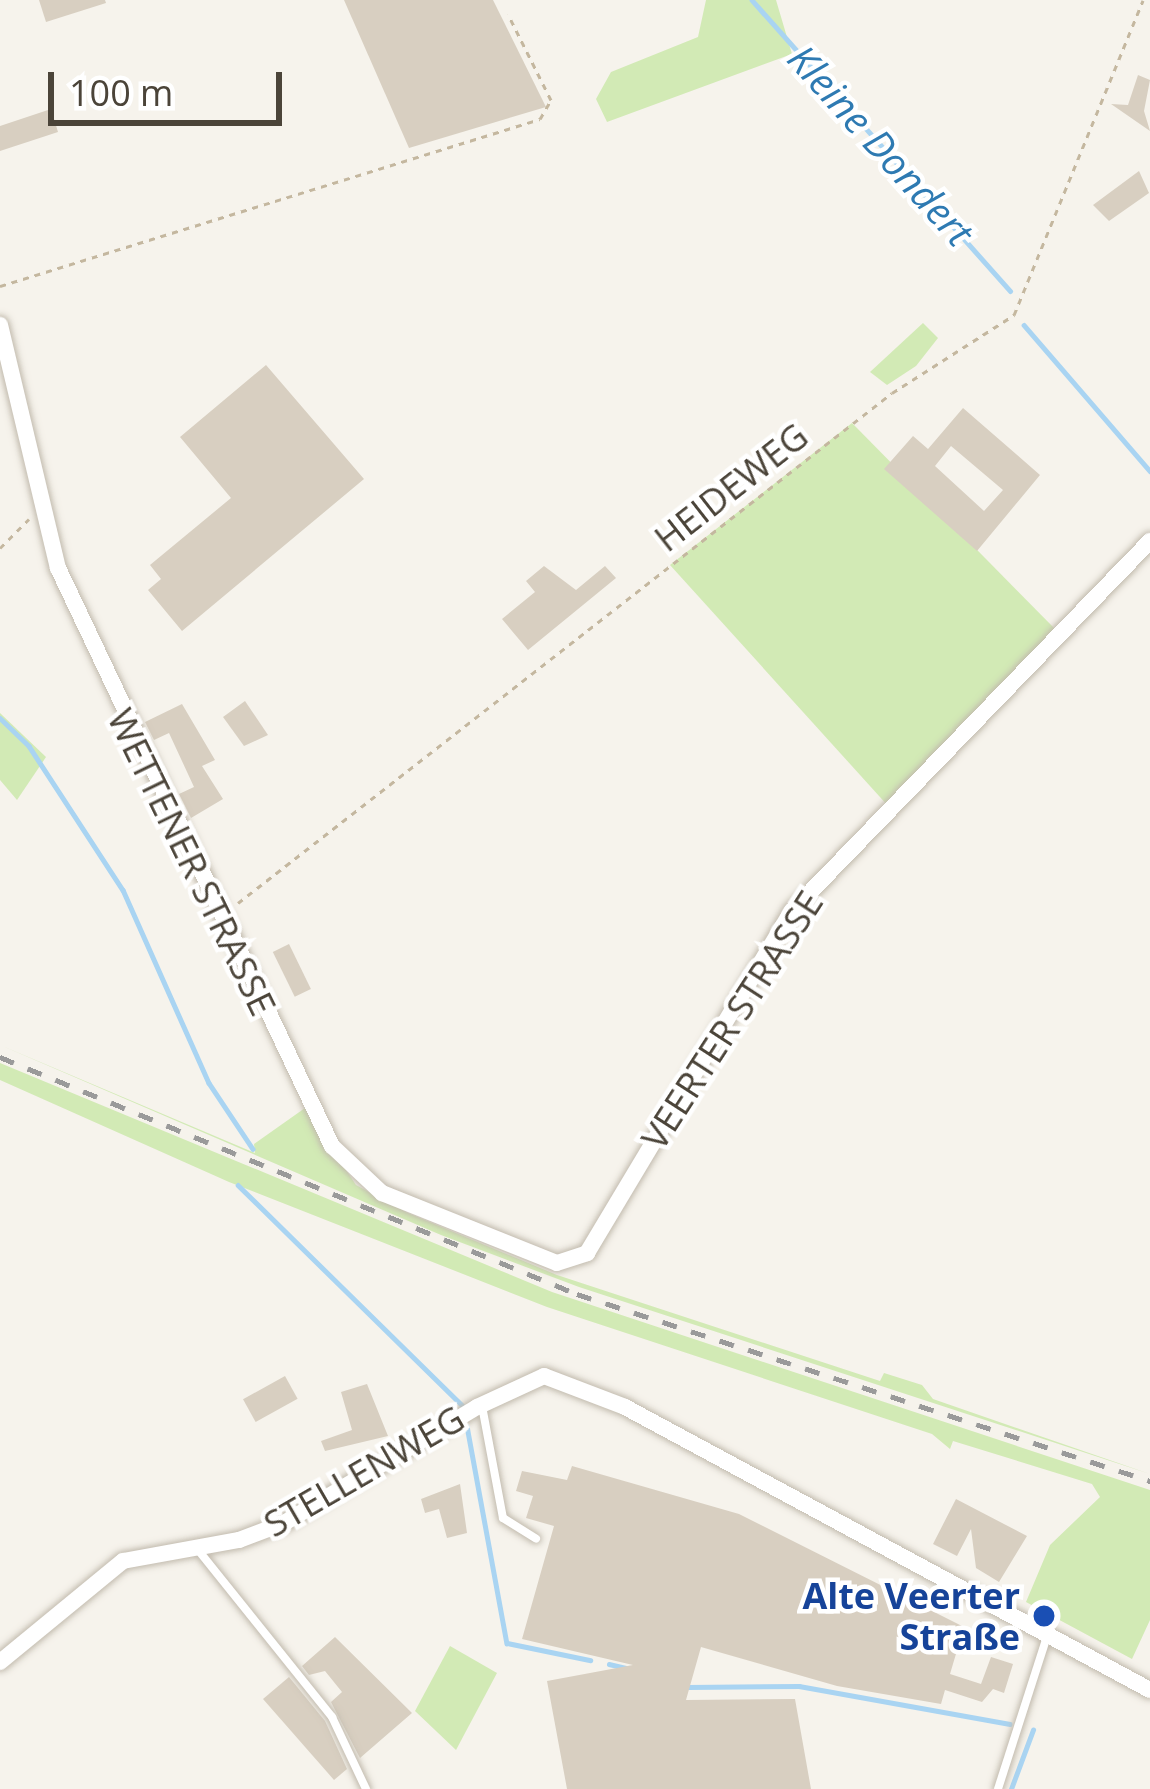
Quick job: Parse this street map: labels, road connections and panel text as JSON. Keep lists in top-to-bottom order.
{
  "streets": {
    "street": ["WETTENER STRASSE", "VEERTER STRASSE", "STELLENWEG"],
    "path": ["HEIDEWEG"]
  },
  "crossings": [
    ["HEIDEWEG", "WETTENER STRASSE"],
    ["WETTENER STRASSE", "VEERTER STRASSE"]
  ],
  "water": ["Kleine Dondert"],
  "places": ["Alte Veerter Straße"],
  "scale_bar": "100 m"
}
